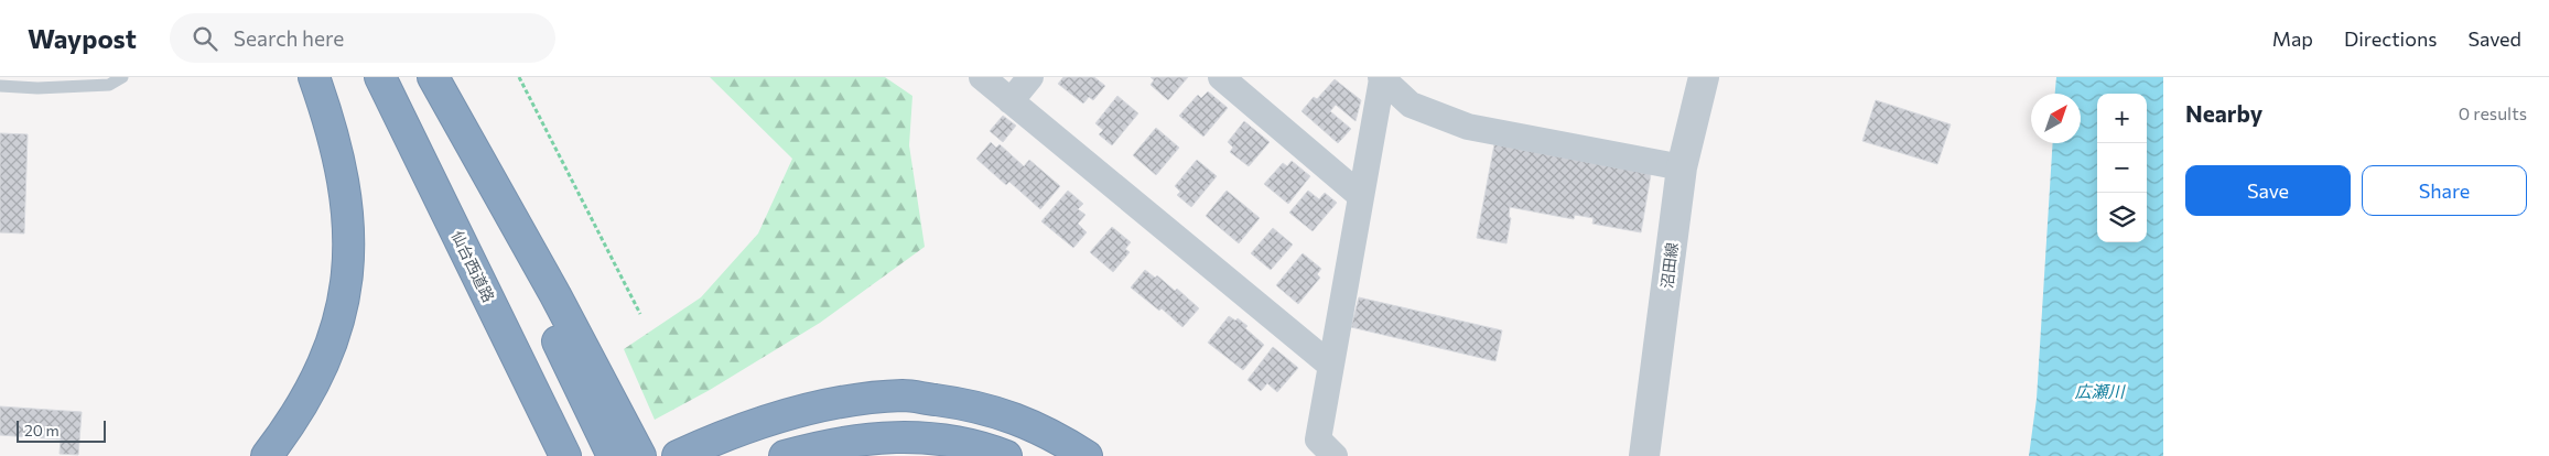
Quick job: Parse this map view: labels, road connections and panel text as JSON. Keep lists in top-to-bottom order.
{
  "streets": {
    "highway": ["仙台西道路"],
    "street": ["沼田線"]
  },
  "water": ["広瀬川"],
  "scale_bar": "20 m",
  "north": "top right",
  "page": {
    "header": "Waypost",
    "search": "Search here",
    "nav": ["Map", "Directions", "Saved"],
    "heading": ["Nearby", "0 results"],
    "map_buttons": ["+", "−"],
    "buttons": ["Save", "Share"],
    "scale": "20 m"
  }
}
